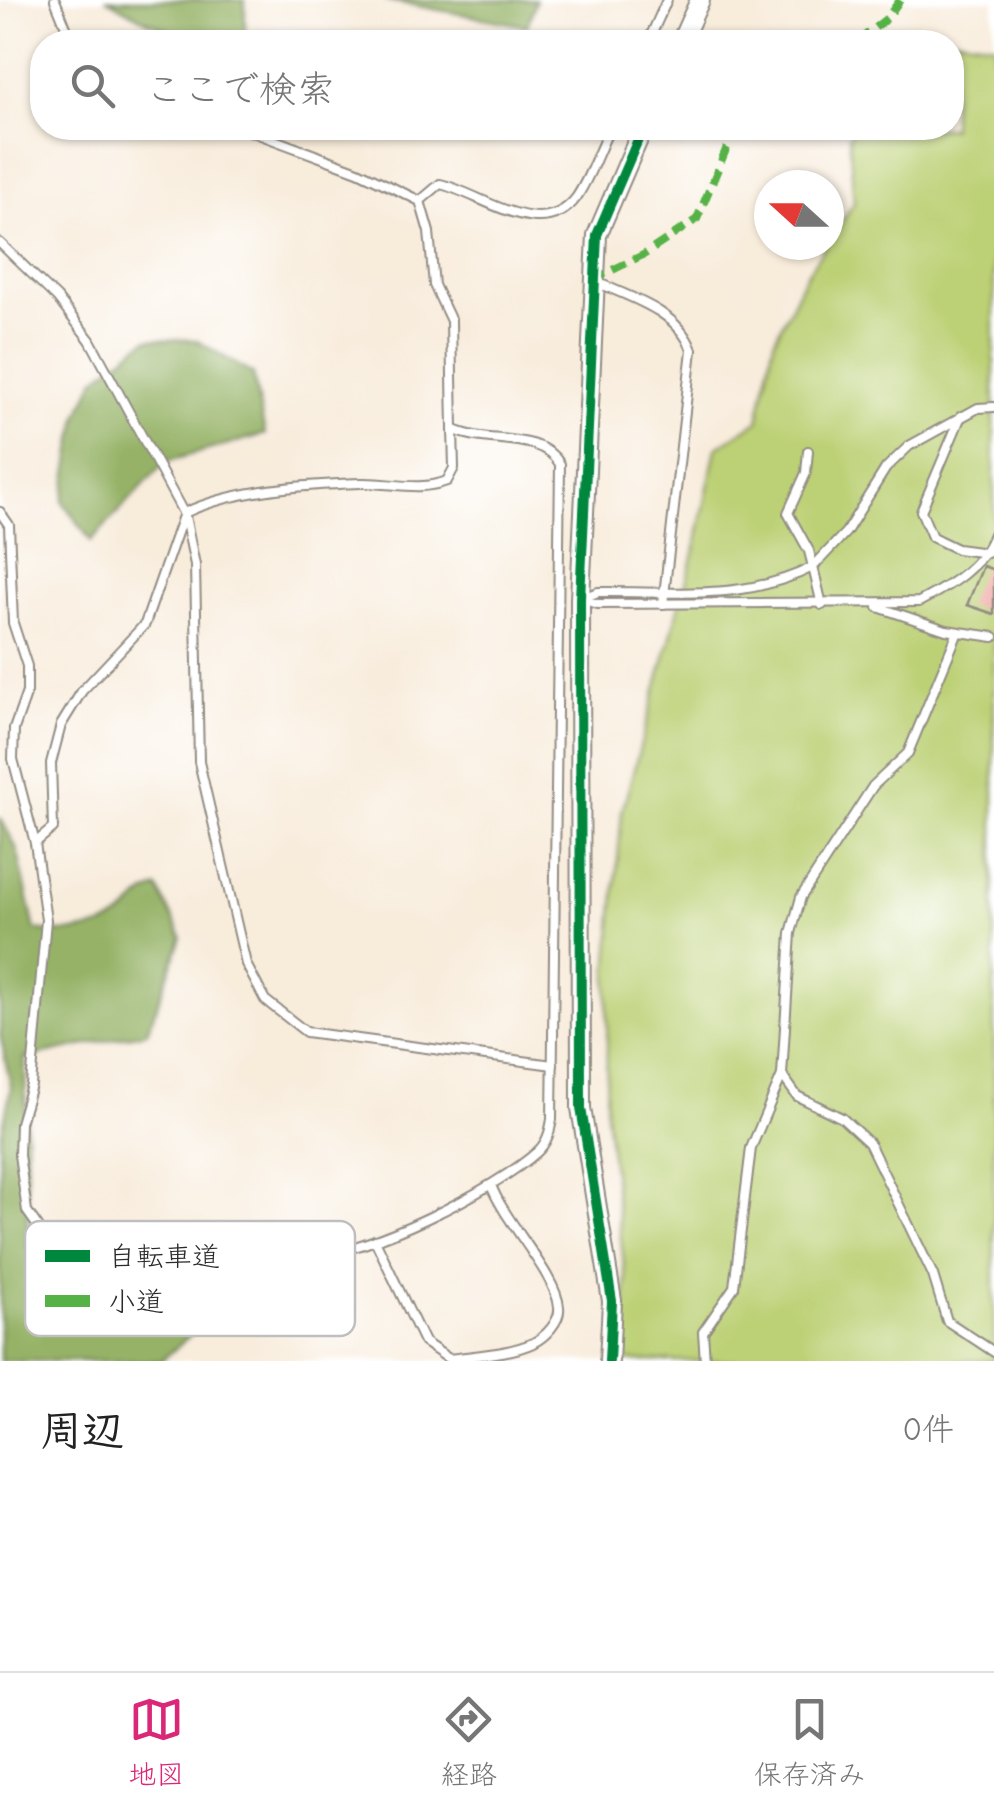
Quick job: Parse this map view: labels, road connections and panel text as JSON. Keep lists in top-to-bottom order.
{
  "legend": ["自転車道", "小道"],
  "north": "left",
  "page": {
    "search": "ここで検索",
    "heading": ["周辺", "0件"],
    "nav": ["地図", "経路", "保存済み"]
  }
}
